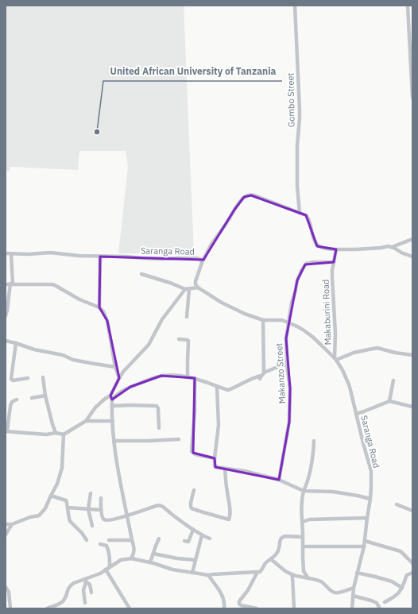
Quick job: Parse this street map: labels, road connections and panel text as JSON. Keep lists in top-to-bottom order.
{
  "streets": {
    "street": [
      "Gombo Street",
      "Saranga Road",
      "Makaburini Road",
      "Makanzo Street"
    ]
  },
  "crossings": [
    ["Saranga Road", "Makaburini Road"],
    ["Saranga Road", "Makanzo Street"]
  ],
  "places": ["United African University of Tanzania"]
}
